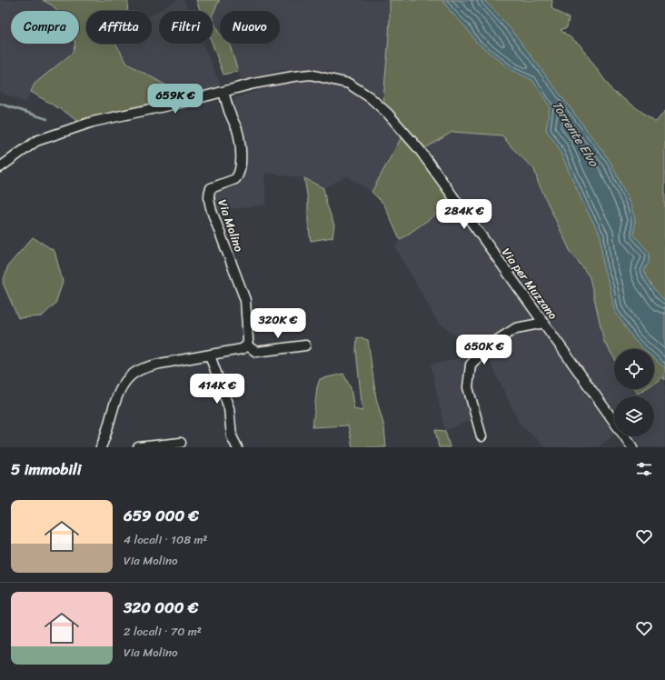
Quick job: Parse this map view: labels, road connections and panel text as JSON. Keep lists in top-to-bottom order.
{
  "streets": {
    "street": ["Via Molino", "Via per Muzzano"]
  },
  "crossings": [
    ["Via Molino", "Via per Muzzano"]
  ],
  "water": ["Torrente Elvo"],
  "page": {
    "chip": [
      "Compra",
      "Affitta",
      "Filtri",
      "Nuovo"
    ],
    "price": [
      "659K €",
      "284K €",
      "320K €",
      "650K €",
      "414K €"
    ],
    "heading": "5 immobili",
    "list": [
      {
        "name": "659 000 €",
        "note": "4 locali · 108 m² · Via Molino"
      },
      {
        "name": "320 000 €",
        "note": "2 locali · 70 m² · Via Molino"
      }
    ]
  }
}
